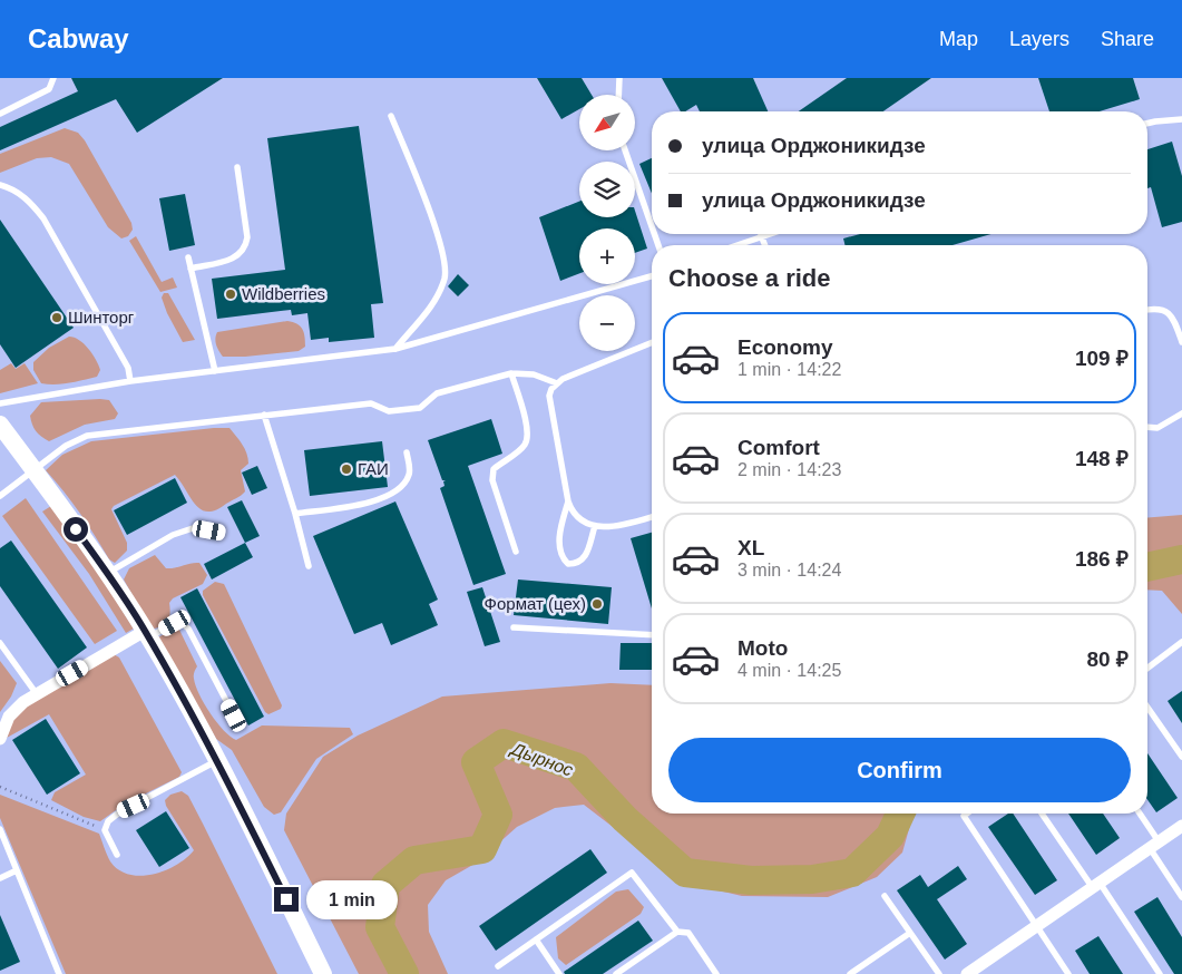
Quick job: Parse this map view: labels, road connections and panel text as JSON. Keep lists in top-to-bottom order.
{
  "water": ["Дырнос"],
  "places": [
    "Wildberries",
    "Шинторг",
    "ГАИ",
    "Формат (цех)"
  ],
  "north": "bottom left",
  "page": {
    "header": "Cabway",
    "nav": ["Map", "Layers", "Share"],
    "map_buttons": ["+", "−"],
    "banner": ["улица Орджоникидзе", "улица Орджоникидзе"],
    "heading": "Choose a ride",
    "list": [
      {
        "name": "Economy",
        "note": "1 min · 14:22",
        "value": "109 ₽"
      },
      {
        "name": "Comfort",
        "note": "2 min · 14:23",
        "value": "148 ₽"
      },
      {
        "name": "XL",
        "note": "3 min · 14:24",
        "value": "186 ₽"
      },
      {
        "name": "Moto",
        "note": "4 min · 14:25",
        "value": "80 ₽"
      }
    ],
    "buttons": "Confirm",
    "bubble": "1 min"
  }
}
